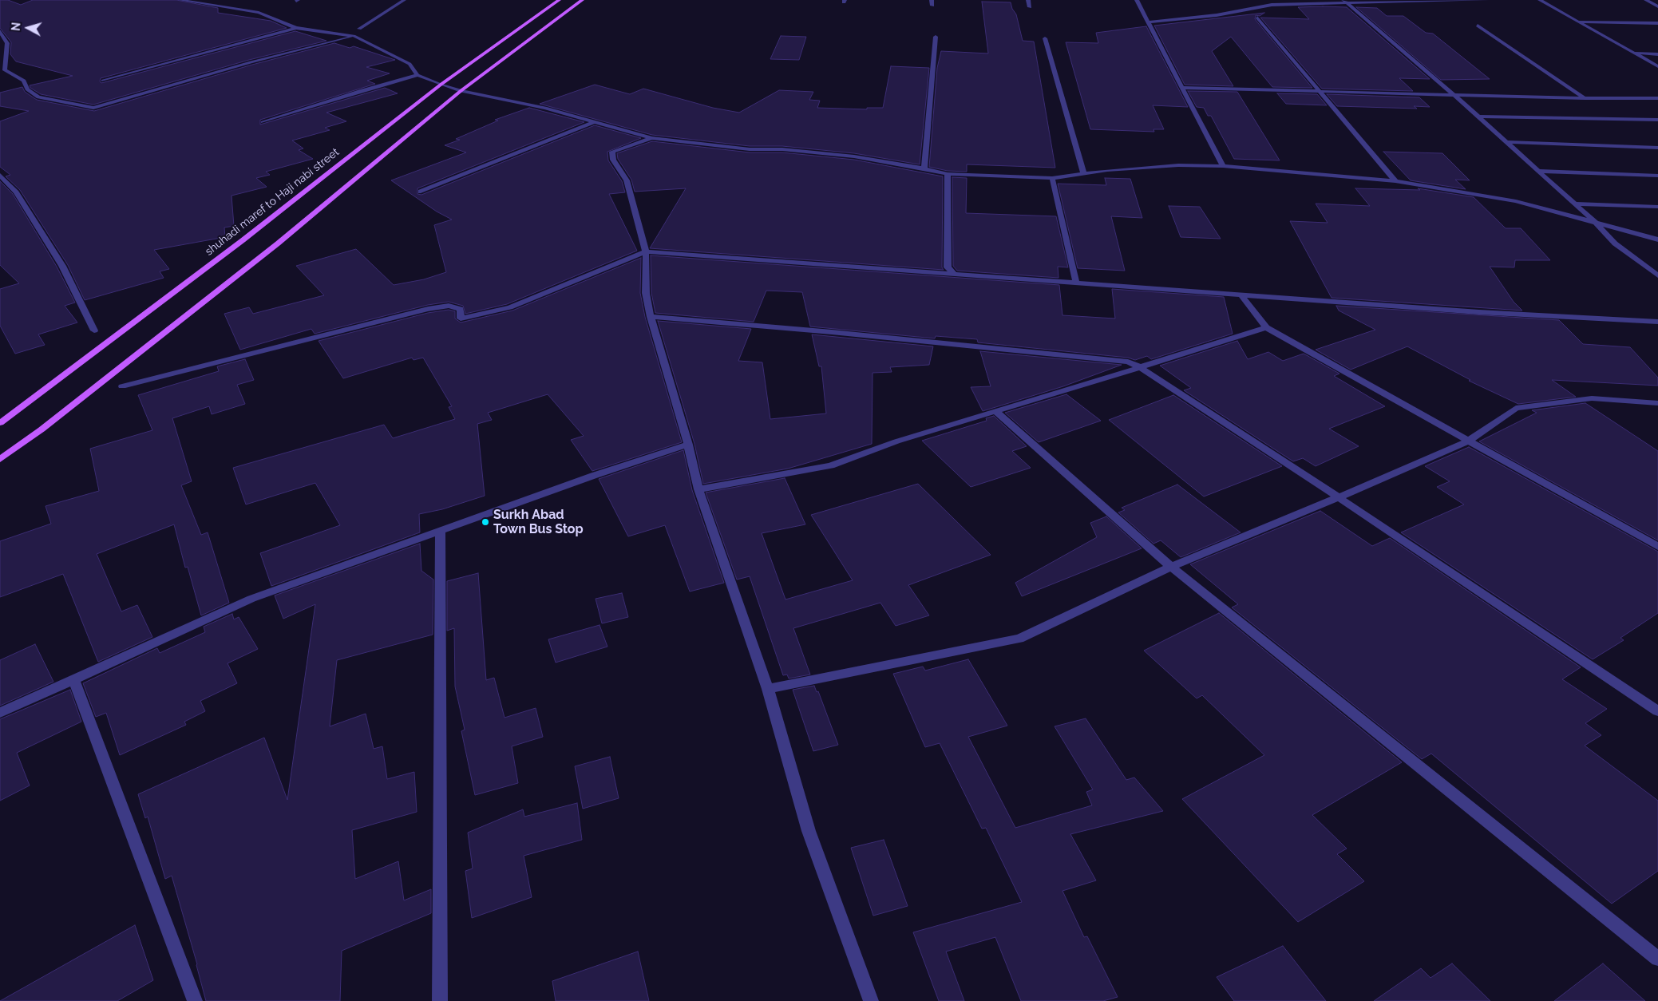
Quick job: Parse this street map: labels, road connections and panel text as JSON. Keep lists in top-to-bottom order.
{
  "streets": {
    "main road": ["shuhadi maref to Haji nabi street"]
  },
  "places": ["Surkh Abad Town Bus Stop"],
  "north": "left"
}
